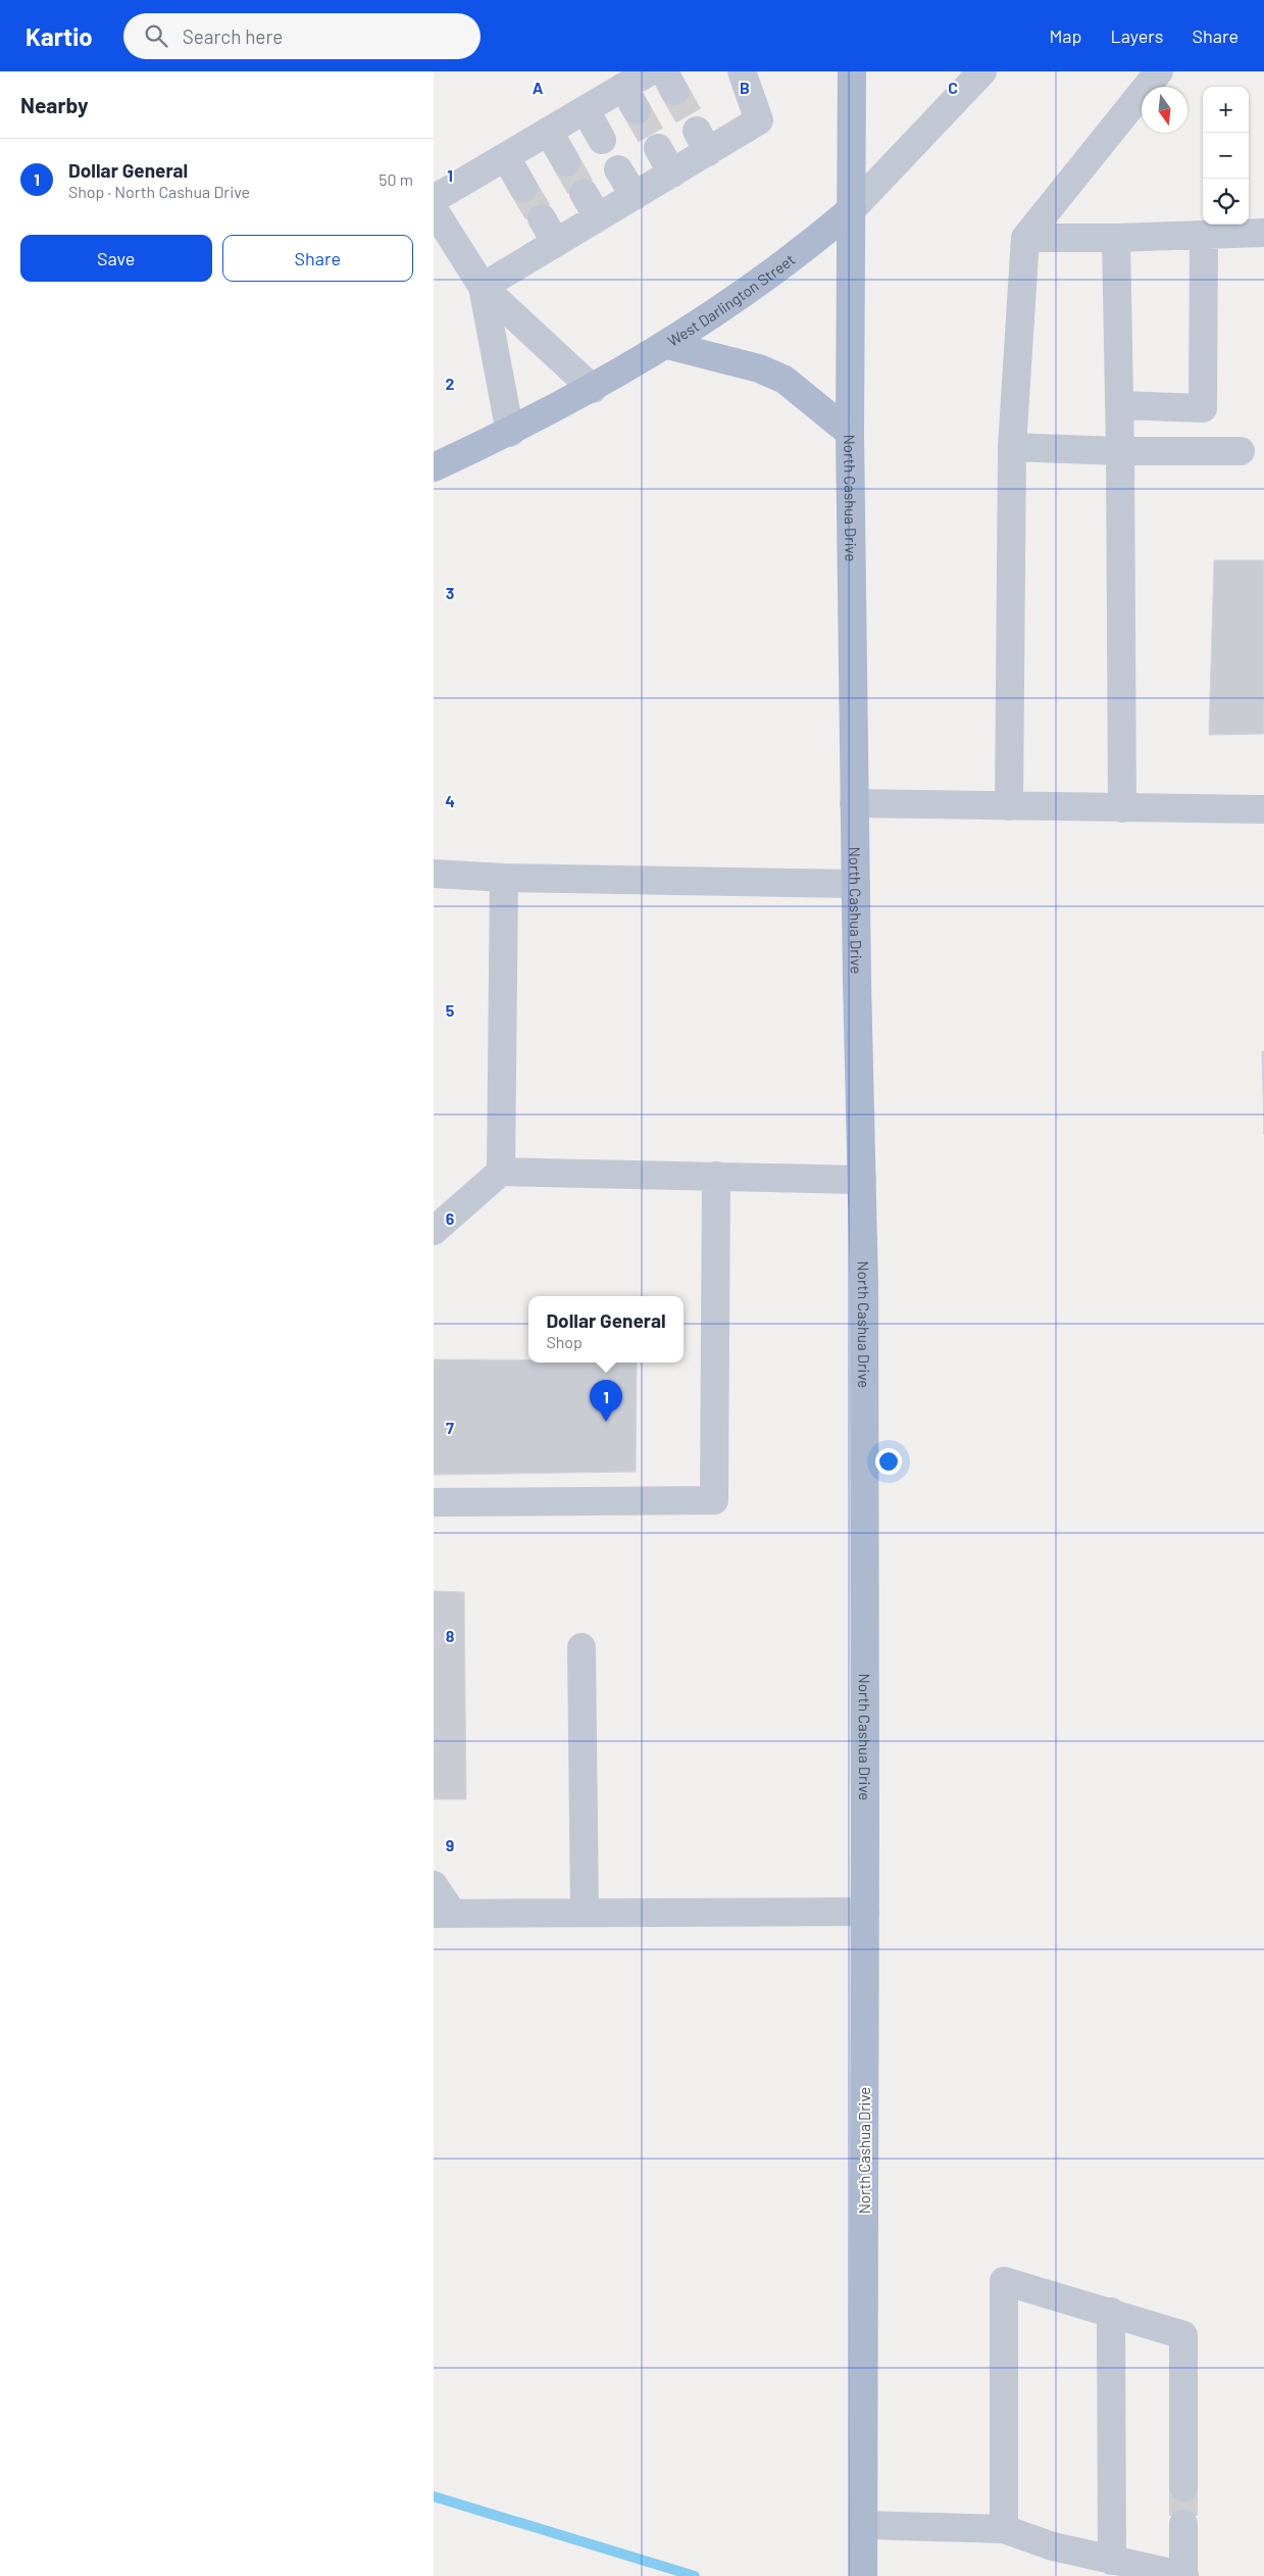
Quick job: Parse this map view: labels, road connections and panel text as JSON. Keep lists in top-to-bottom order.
{
  "streets": {
    "main road": ["West Darlington Street", "North Cashua Drive"]
  },
  "crossings": [
    ["West Darlington Street", "North Cashua Drive"]
  ],
  "north": "bottom",
  "page": {
    "header": "Kartio",
    "search": "Search here",
    "nav": ["Map", "Layers", "Share"],
    "heading": "Nearby",
    "map_buttons": ["+", "−"],
    "list": [
      {
        "mark": "1",
        "name": "Dollar General",
        "note": "Shop · North Cashua Drive",
        "value": "50 m"
      }
    ],
    "buttons": ["Save", "Share"],
    "popup": ["Dollar General", "Shop"],
    "pins": "1"
  },
  "grid": {
    "columns": ["A", "B", "C"],
    "rows": [
      "1",
      "2",
      "3",
      "4",
      "5",
      "6",
      "7",
      "8",
      "9"
    ]
  }
}
